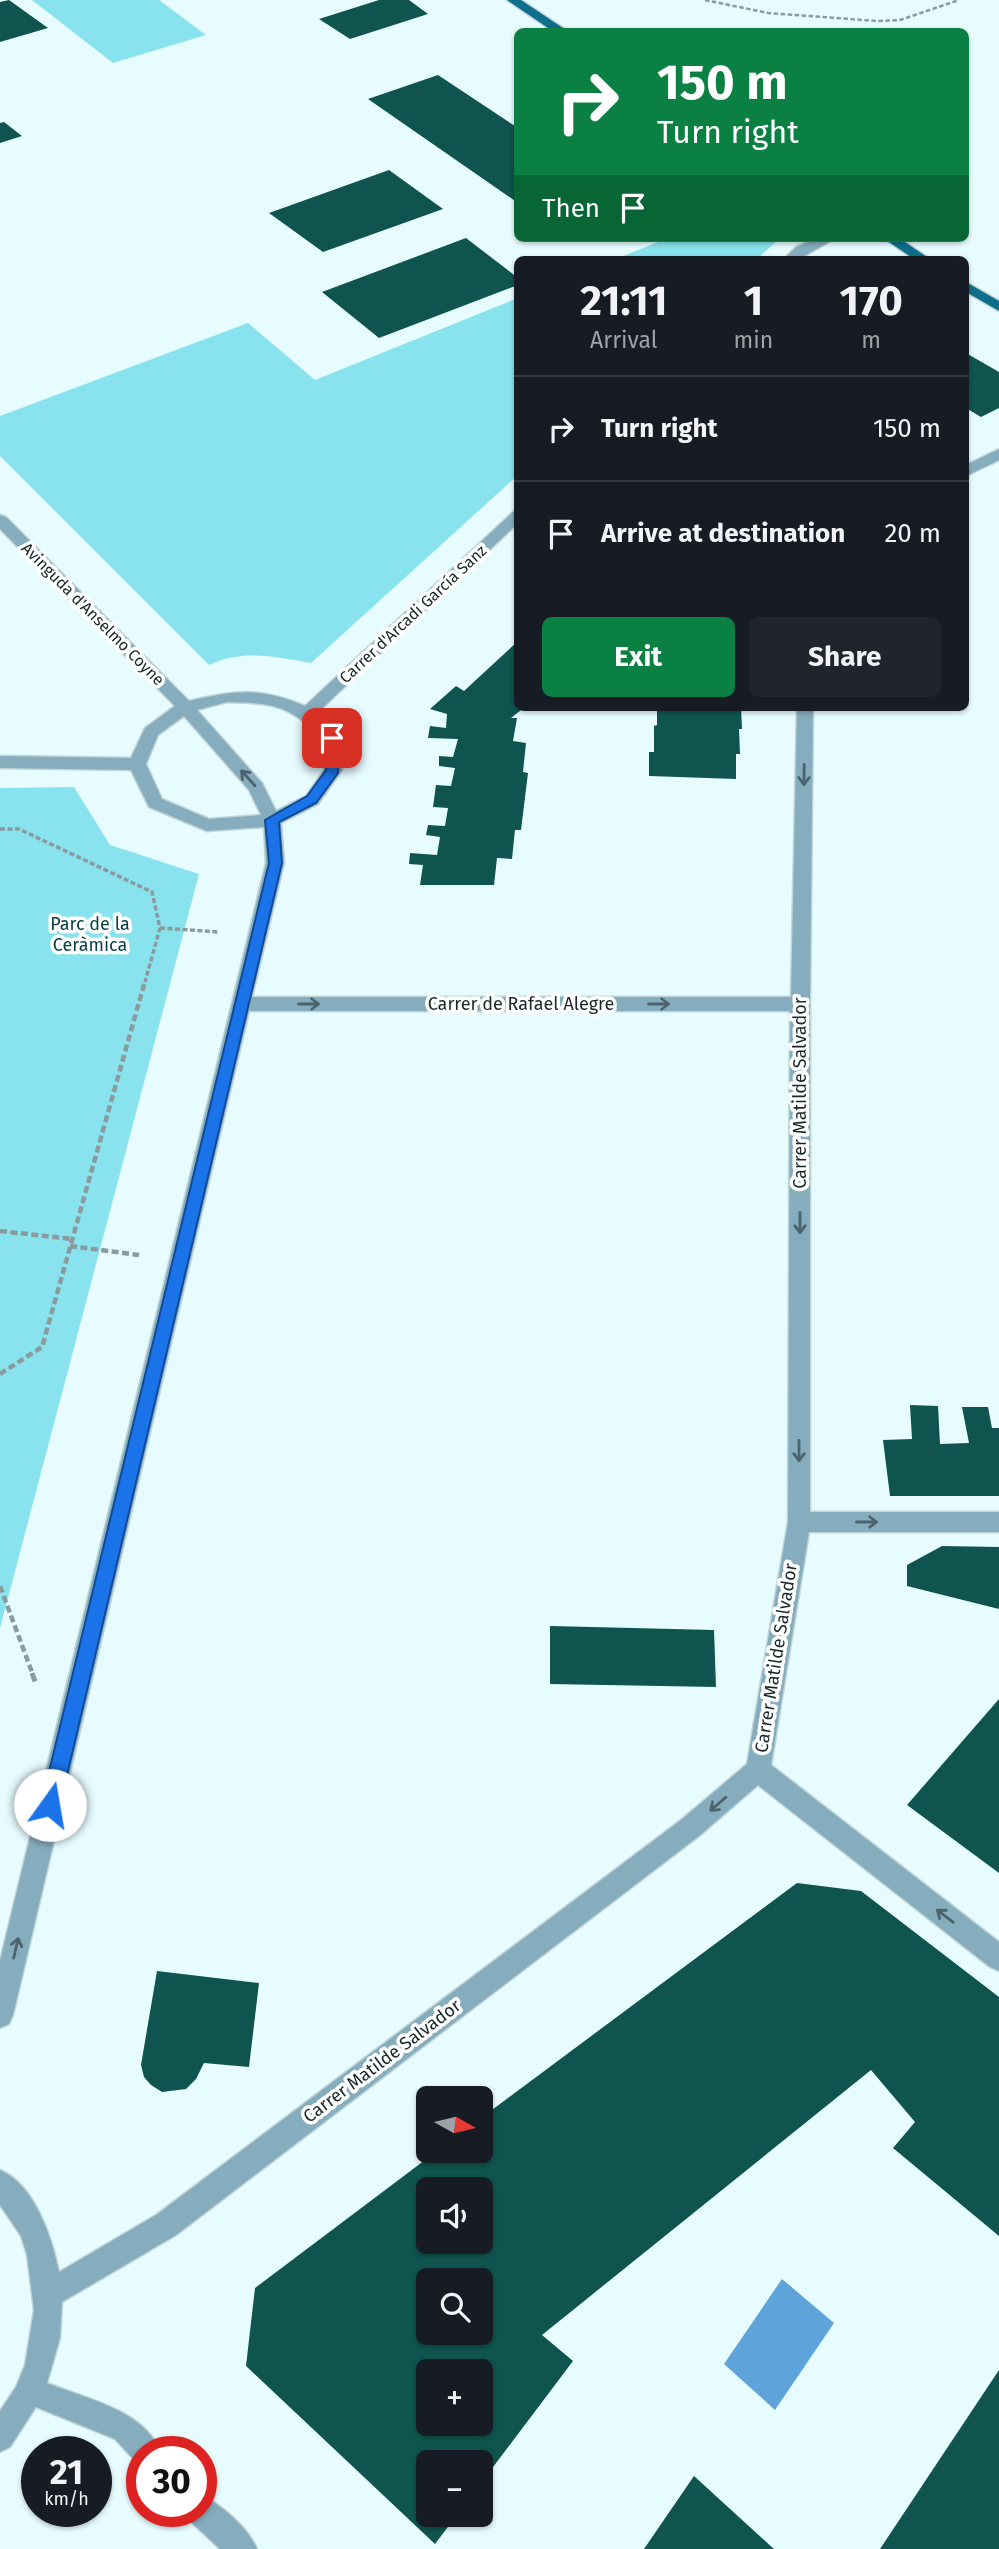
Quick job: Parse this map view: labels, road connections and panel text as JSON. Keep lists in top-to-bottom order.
{
  "streets": {
    "street": [
      "Avinguda d'Anselmo Coyne",
      "Carrer d'Arcadi García Sanz",
      "Carrer de Rafael Alegre",
      "Carrer Matilde Salvador"
    ]
  },
  "crossings": [
    ["Avinguda d'Anselmo Coyne", "Carrer de Rafael Alegre"],
    ["Carrer de Rafael Alegre", "Carrer Matilde Salvador"]
  ],
  "one_way": ["Carrer de Rafael Alegre", "Carrer Matilde Salvador"],
  "parks": ["Parc de la Ceràmica"],
  "north": "right",
  "page": {
    "turn": ["150 m", "Turn right"],
    "then": "Then",
    "eta": [
      "21:11",
      "Arrival",
      "1",
      "min",
      "170",
      "m"
    ],
    "list": [
      {
        "name": "Turn right",
        "value": "150 m"
      },
      {
        "name": "Arrive at destination",
        "value": "20 m"
      }
    ],
    "buttons": ["Exit", "Share"],
    "map_buttons": ["+", "−"],
    "speed": "21 km/h",
    "limit": "30"
  }
}
